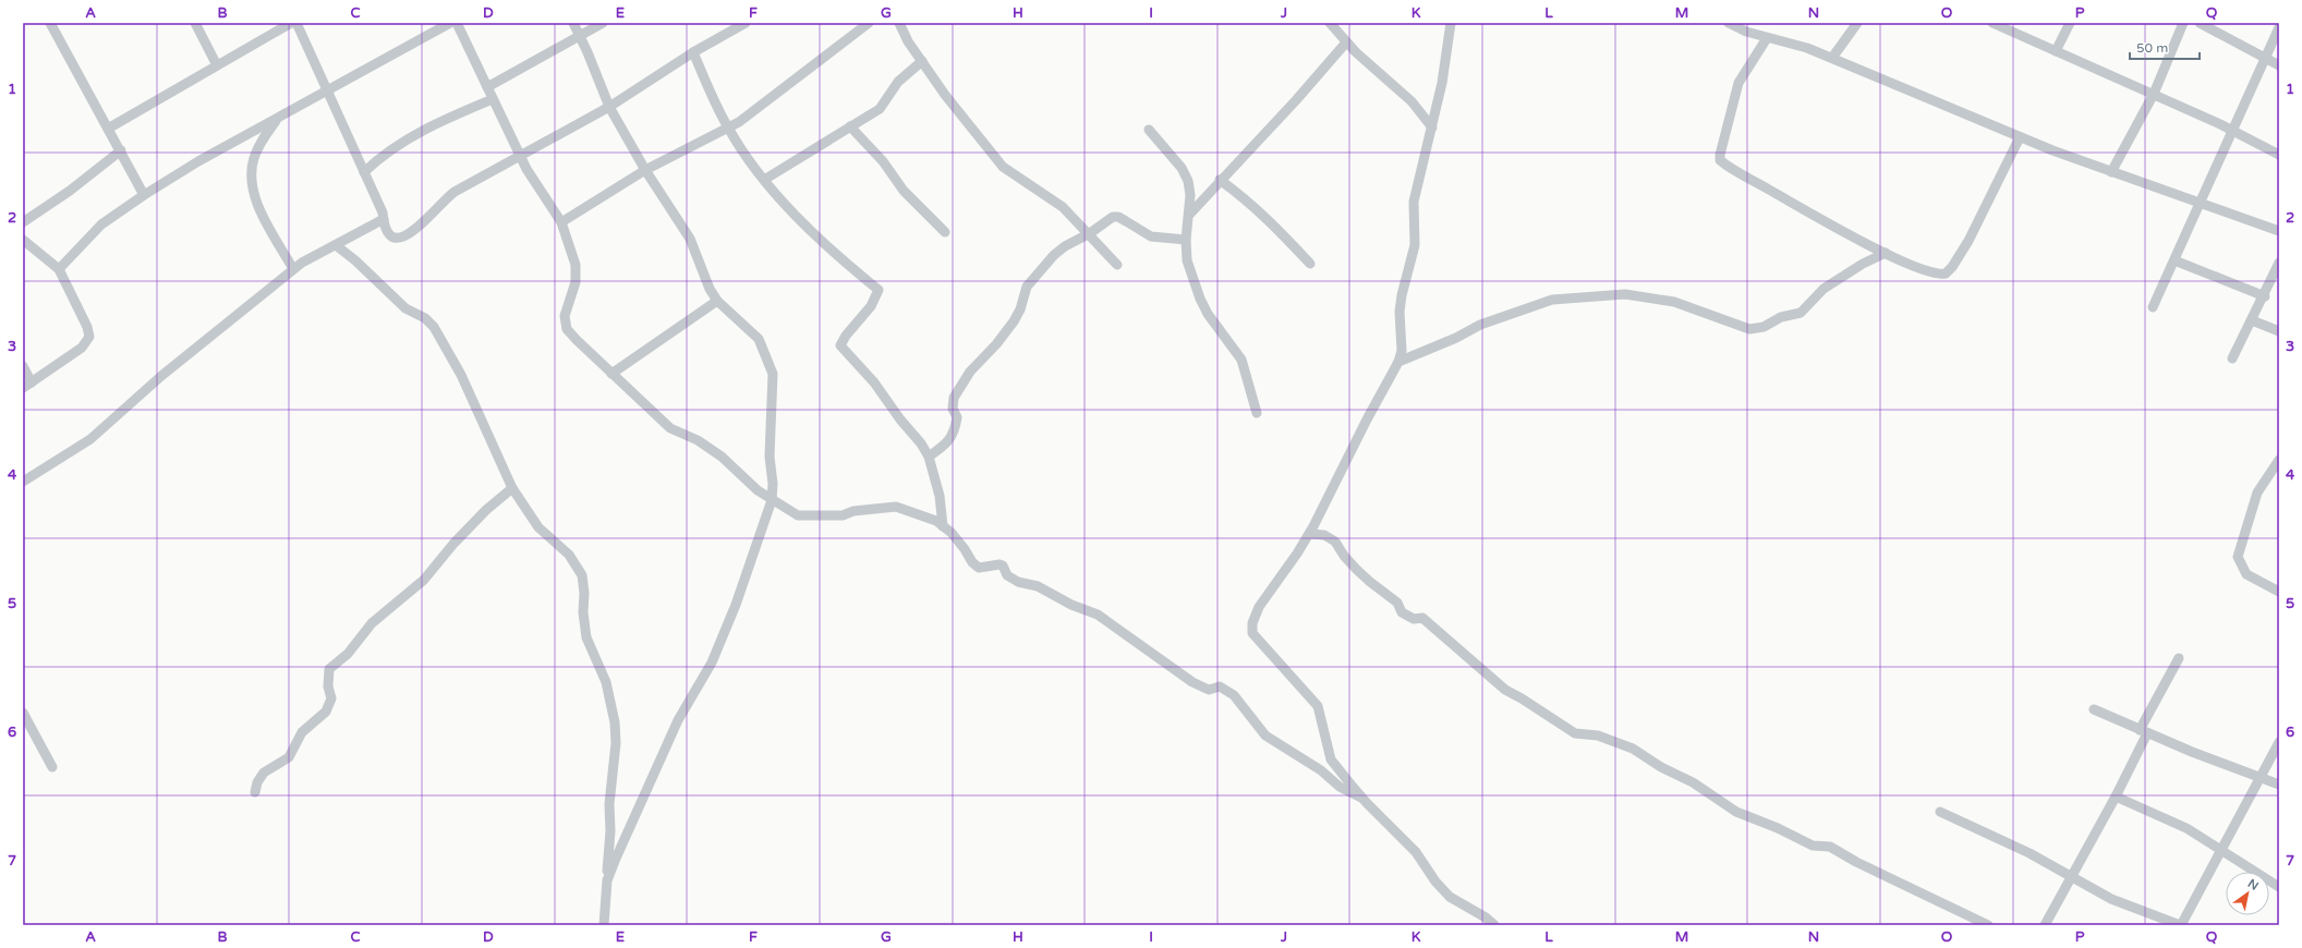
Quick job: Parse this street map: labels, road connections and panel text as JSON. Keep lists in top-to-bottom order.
{
  "scale_bar": "50 m",
  "north": "top right",
  "grid": {
    "columns": [
      "A",
      "B",
      "C",
      "D",
      "E",
      "F",
      "G",
      "H",
      "I",
      "J",
      "K",
      "L",
      "M",
      "N",
      "O",
      "P",
      "Q"
    ],
    "rows": [
      "1",
      "2",
      "3",
      "4",
      "5",
      "6",
      "7"
    ]
  }
}
